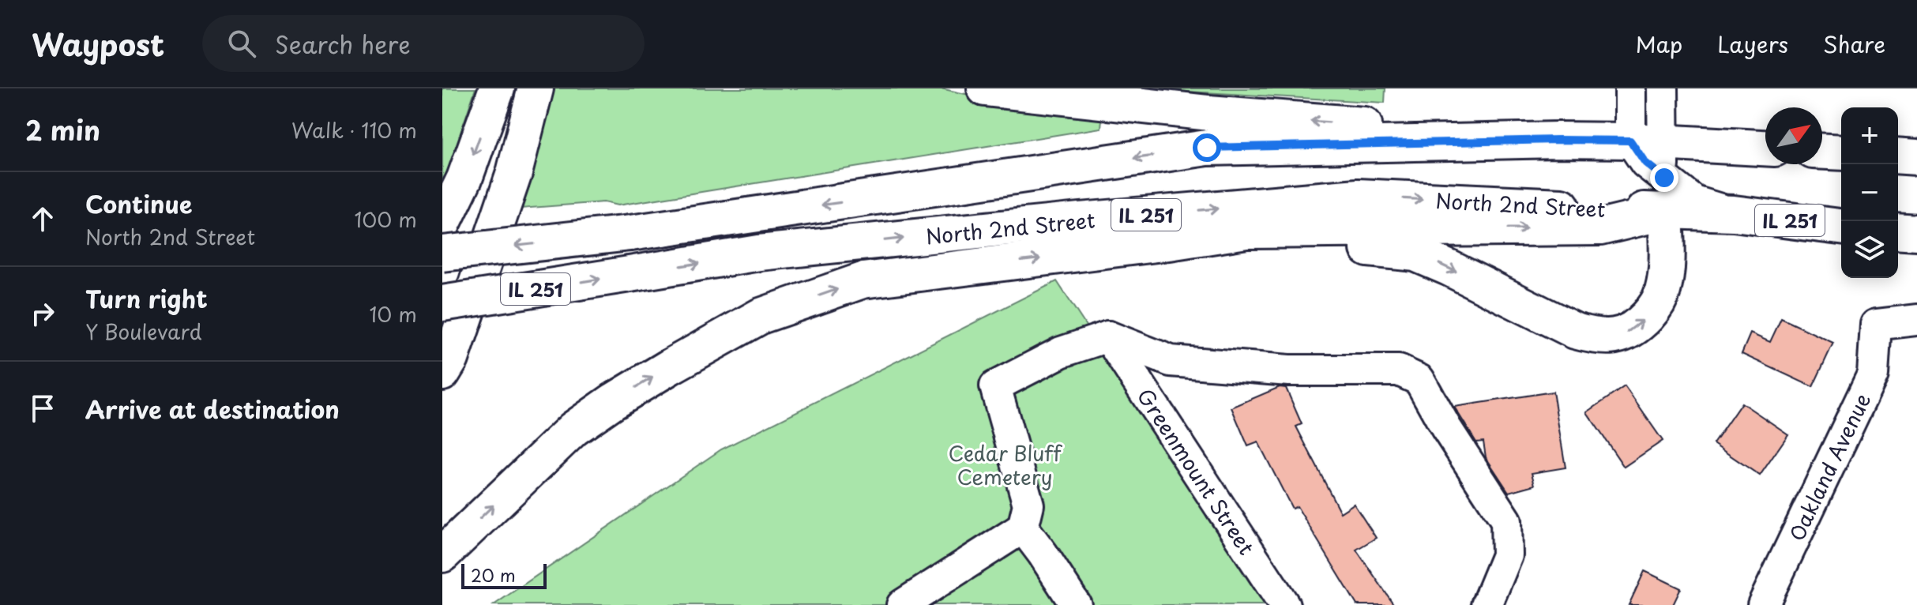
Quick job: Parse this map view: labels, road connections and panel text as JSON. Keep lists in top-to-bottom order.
{
  "streets": {
    "main road": ["North 2nd Street", "IL 251"],
    "street": ["Oakland Avenue", "Greenmount Street"]
  },
  "parks": ["Cedar Bluff Cemetery"],
  "scale_bar": "20 m",
  "north": "top right",
  "page": {
    "header": "Waypost",
    "search": "Search here",
    "nav": ["Map", "Layers", "Share"],
    "heading": ["2 min", "Walk · 110 m"],
    "map_buttons": ["+", "−"],
    "list": [
      ["Continue", "North 2nd Street", "100 m"],
      ["Turn right", "Y Boulevard", "10 m"],
      "Arrive at destination"
    ],
    "scale": "20 m"
  }
}
